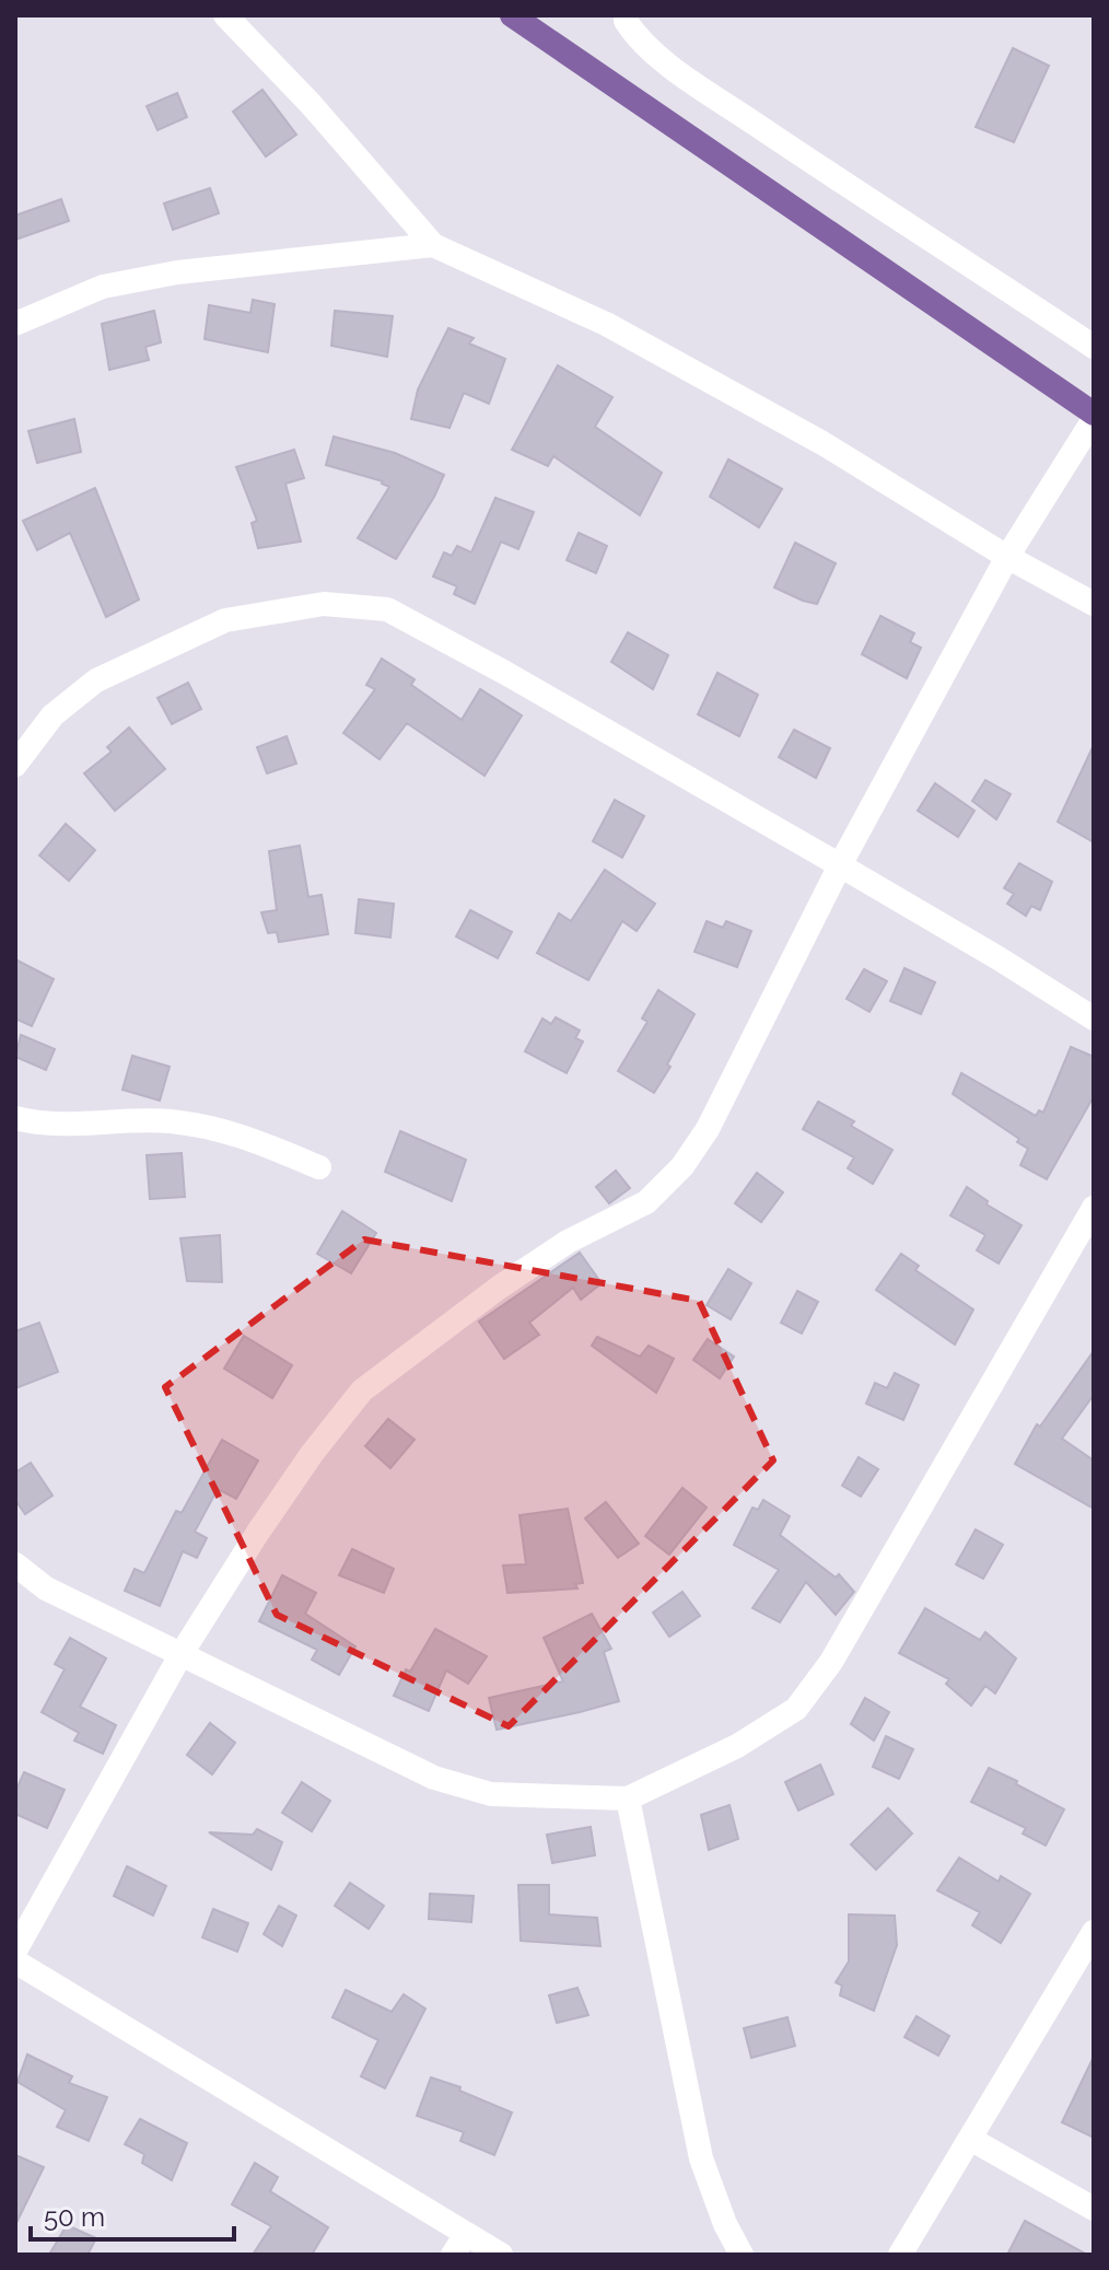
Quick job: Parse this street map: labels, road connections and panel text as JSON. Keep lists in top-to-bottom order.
{
  "scale_bar": "50 m"
}
